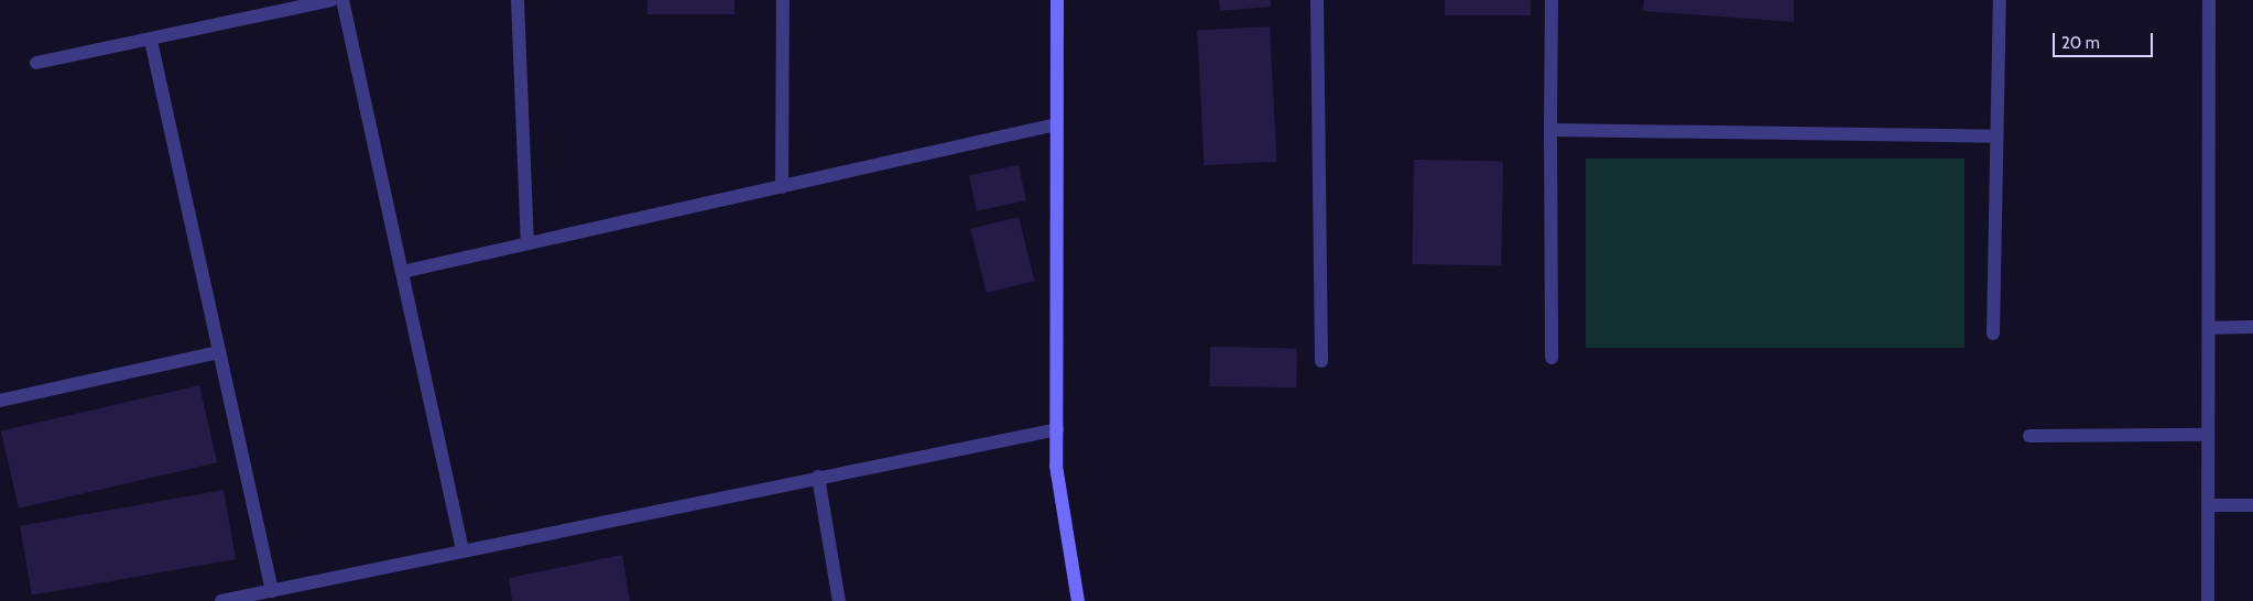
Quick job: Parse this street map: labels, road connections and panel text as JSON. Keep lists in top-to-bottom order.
{
  "scale_bar": "20 m"
}
